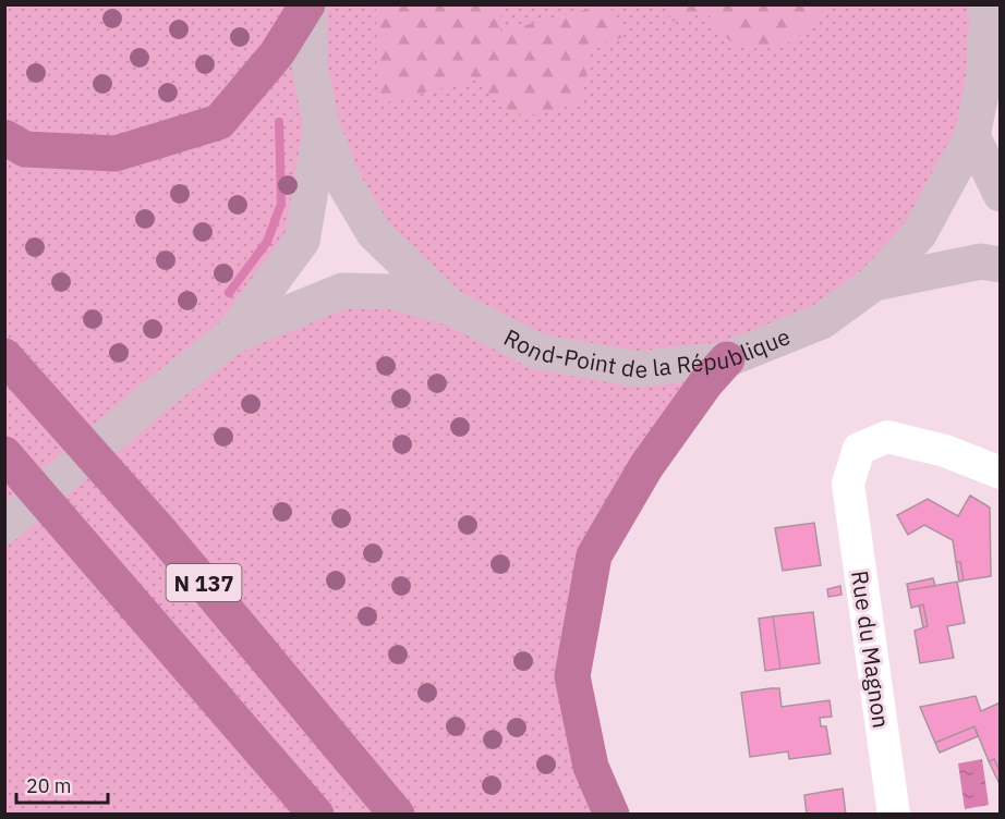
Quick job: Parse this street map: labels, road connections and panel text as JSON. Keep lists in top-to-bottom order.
{
  "streets": {
    "highway": ["N 137"],
    "main road": ["Rond-Point de la République"],
    "street": ["Rue du Magnon"]
  },
  "scale_bar": "20 m"
}
